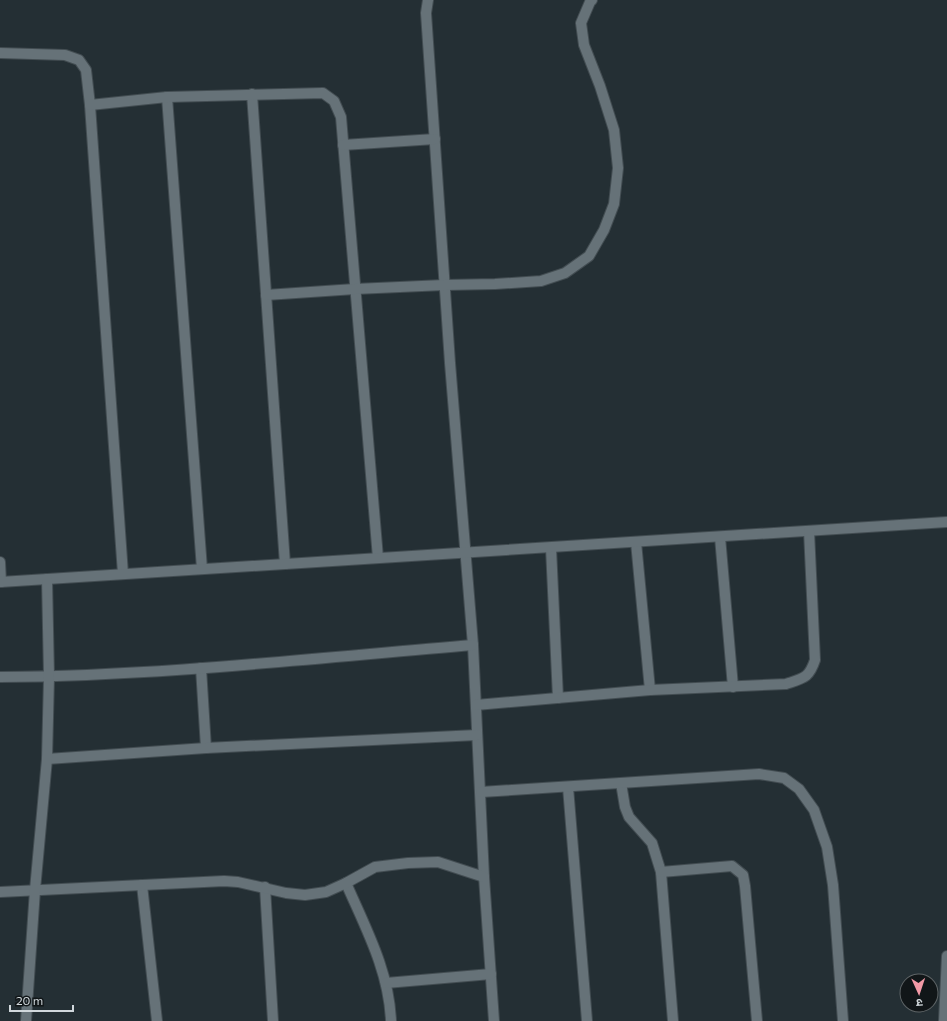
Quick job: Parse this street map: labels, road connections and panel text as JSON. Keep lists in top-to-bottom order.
{
  "scale_bar": "20 m",
  "north": "bottom"
}
